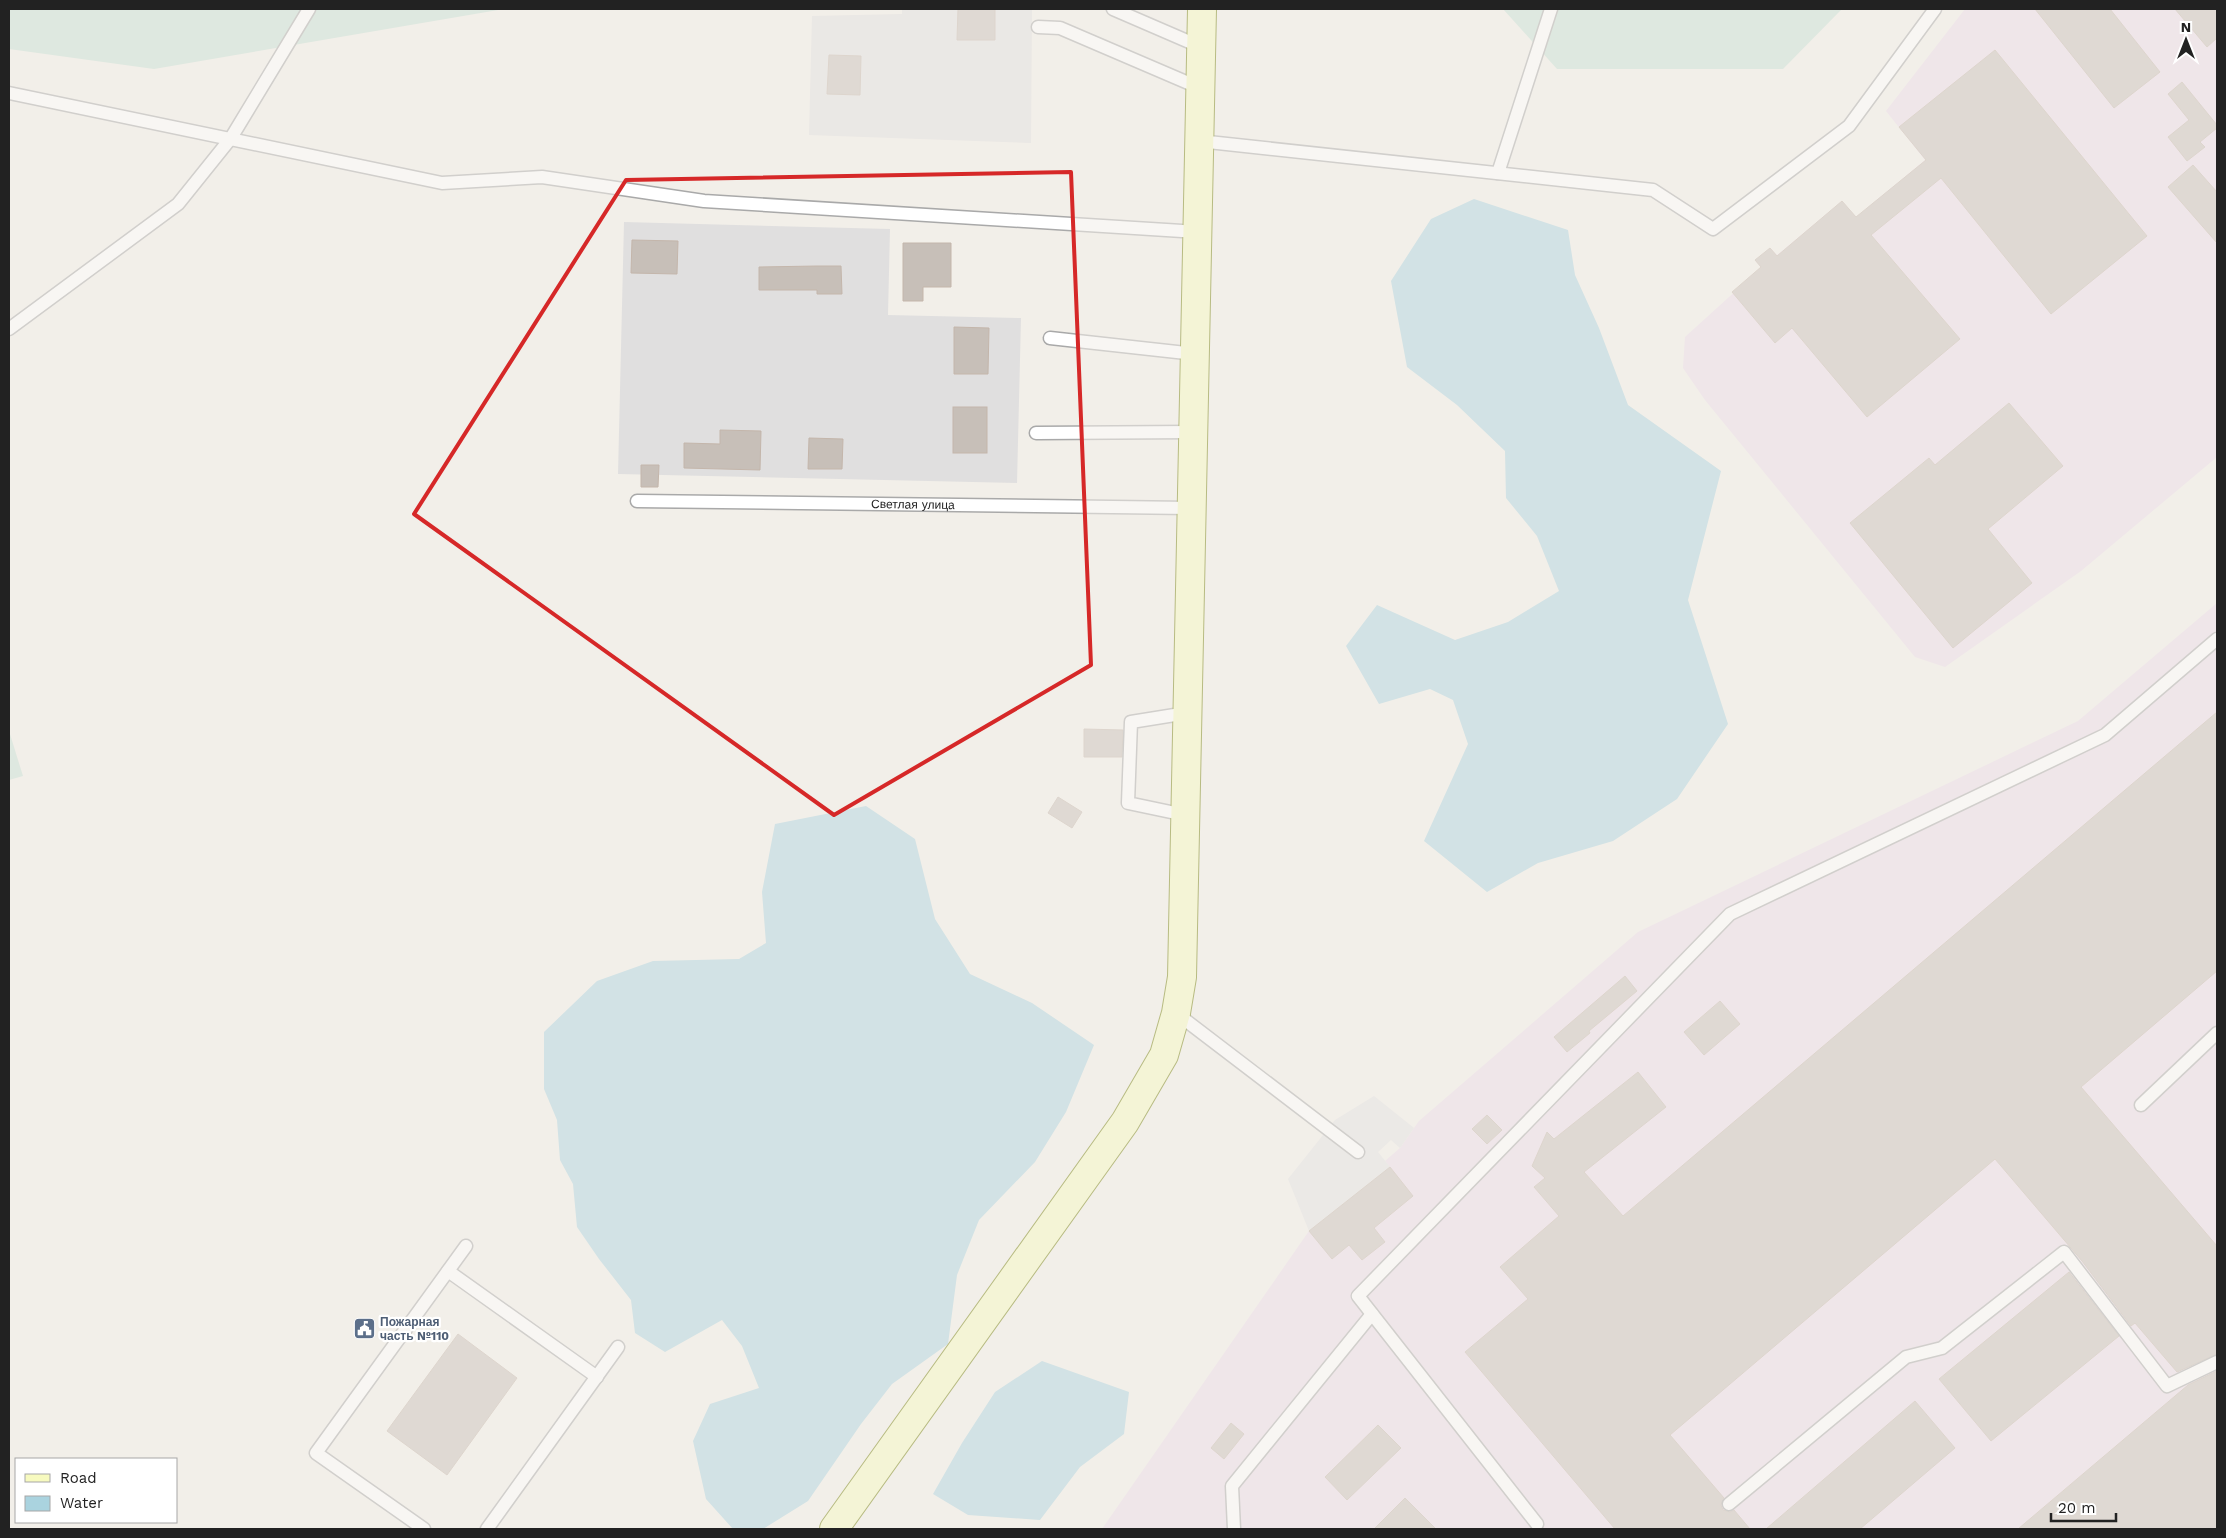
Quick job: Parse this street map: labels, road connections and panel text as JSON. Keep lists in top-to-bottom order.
{
  "streets": {
    "lane": ["Светлая улица"]
  },
  "places": {
    "public building": ["Пожарная часть №110"]
  },
  "legend": ["Road", "Water"],
  "scale_bar": "20 m",
  "north": "top"
}
